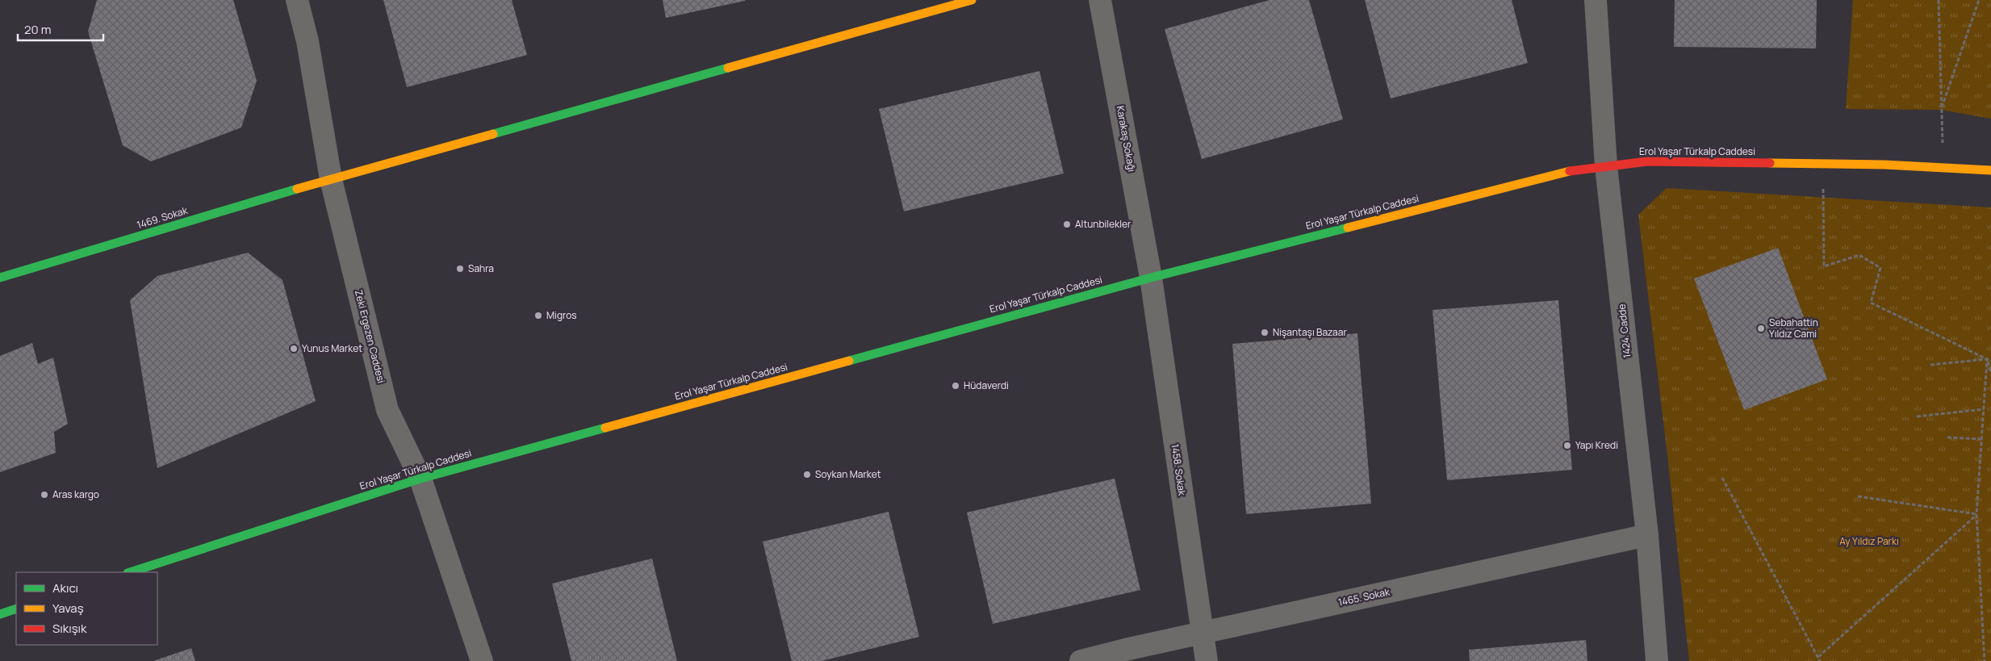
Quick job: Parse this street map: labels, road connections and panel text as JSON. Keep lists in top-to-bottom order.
{
  "streets": {
    "street": [
      "Karakaş Sokağı",
      "Erol Yaşar Türkalp Caddesi",
      "1469. Sokak",
      "1424. Cadde",
      "Zeki Ergezen Caddesi",
      "1458. Sokak",
      "1465. Sokak"
    ]
  },
  "crossings": [
    ["Karakaş Sokağı", "Erol Yaşar Türkalp Caddesi"],
    ["Karakaş Sokağı", "1458. Sokak"],
    ["Erol Yaşar Türkalp Caddesi", "1424. Cadde"],
    ["Erol Yaşar Türkalp Caddesi", "Zeki Ergezen Caddesi"],
    ["Erol Yaşar Türkalp Caddesi", "1458. Sokak"],
    ["1469. Sokak", "Zeki Ergezen Caddesi"],
    ["1424. Cadde", "1465. Sokak"],
    ["1458. Sokak", "1465. Sokak"]
  ],
  "parks": ["Ay Yıldız Parkı"],
  "places": [
    "Altunbilekler",
    "Sahra",
    "Migros",
    "Sebahattin Yıldız Cami",
    "Nişantaşı Bazaar",
    "Yunus Market",
    "Hüdaverdi",
    "Yapı Kredi",
    "Soykan Market",
    "Aras kargo"
  ],
  "legend": ["Akıcı", "Yavaş", "Sıkışık"],
  "scale_bar": "20 m"
}
